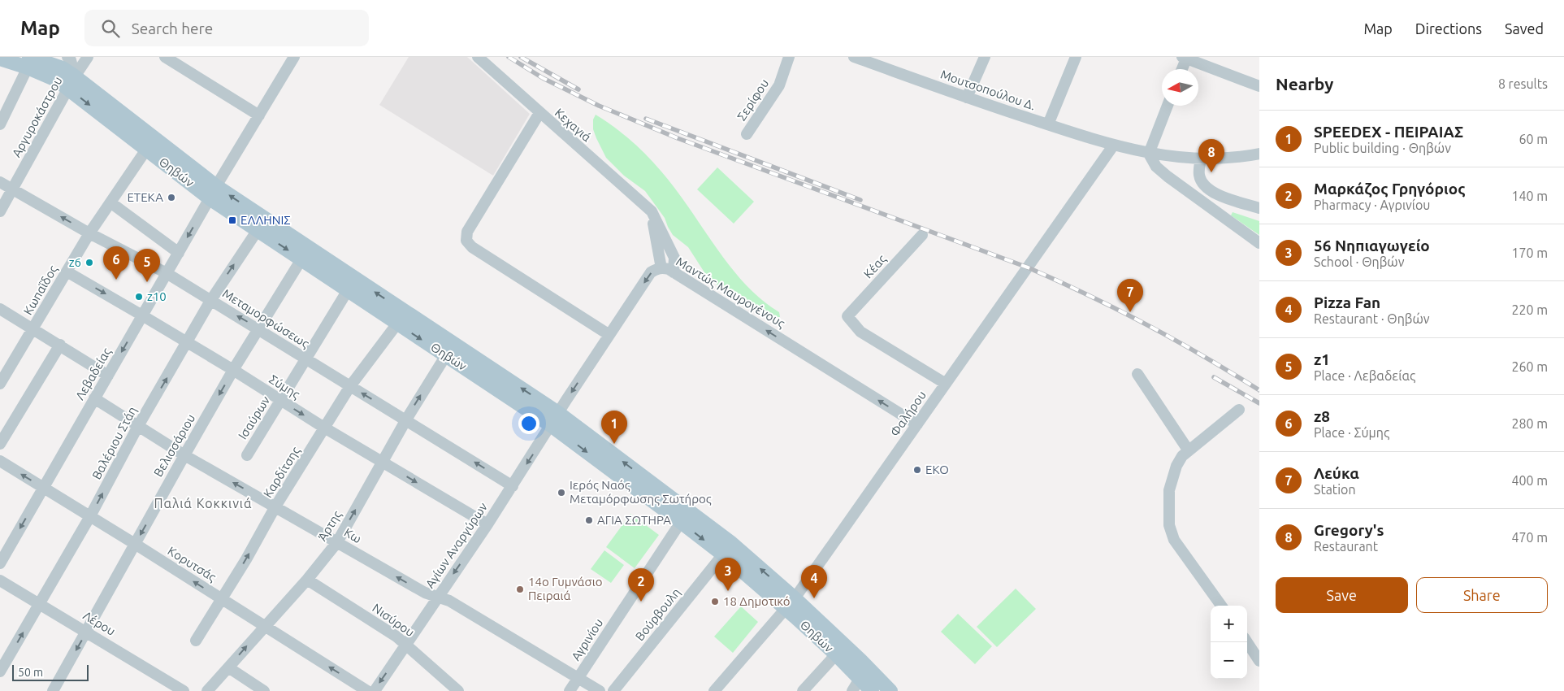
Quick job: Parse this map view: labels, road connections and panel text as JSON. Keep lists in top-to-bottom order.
{
  "streets": {
    "main road": ["Θηβών"],
    "street": [
      "Μουτσοπούλου Δ.",
      "Σερίφου",
      "Αργυροκάστρου",
      "Κεχαγιά",
      "Κέας",
      "Κωπαΐδος",
      "Μαντώς Μαυρογένους",
      "Μεταμορφώσεως",
      "Λεβαδείας",
      "Σύμης",
      "Φαλήρου",
      "Ισαύρων",
      "Βαλέριου Στάη",
      "Βελισσάριου",
      "Καρδίτσης",
      "Άρτης",
      "Κω",
      "Αγίων Αναργύρων",
      "Κορυτσάς",
      "Βούρβουλη",
      "Νισύρου",
      "Λέρου",
      "Αγρινίου"
    ]
  },
  "crossings": [
    ["Μουτσοπούλου Δ.", "Φαλήρου"],
    ["Αργυροκάστρου", "Θηβών"],
    ["Αργυροκάστρου", "Μεταμορφώσεως"],
    ["Κεχαγιά", "Μαντώς Μαυρογένους"],
    ["Θηβών", "Κωπαΐδος"],
    ["Θηβών", "Μαντώς Μαυρογένους"],
    ["Θηβών", "Λεβαδείας"],
    ["Θηβών", "Φαλήρου"],
    ["Θηβών", "Ισαύρων"],
    ["Θηβών", "Βαλέριου Στάη"],
    ["Θηβών", "Βελισσάριου"],
    ["Θηβών", "Καρδίτσης"],
    ["Θηβών", "Άρτης"],
    ["Θηβών", "Αγίων Αναργύρων"],
    ["Θηβών", "Βούρβουλη"],
    ["Θηβών", "Αγρινίου"],
    ["Κέας", "Φαλήρου"],
    ["Κωπαΐδος", "Μεταμορφώσεως"],
    ["Κωπαΐδος", "Σύμης"],
    ["Μαντώς Μαυρογένους", "Φαλήρου"],
    ["Μαντώς Μαυρογένους", "Αγίων Αναργύρων"],
    ["Μεταμορφώσεως", "Λεβαδείας"],
    ["Μεταμορφώσεως", "Ισαύρων"],
    ["Μεταμορφώσεως", "Βαλέριου Στάη"],
    ["Μεταμορφώσεως", "Βελισσάριου"],
    ["Μεταμορφώσεως", "Καρδίτσης"],
    ["Μεταμορφώσεως", "Άρτης"],
    ["Μεταμορφώσεως", "Αγίων Αναργύρων"],
    ["Λεβαδείας", "Σύμης"],
    ["Λεβαδείας", "Κω"],
    ["Λεβαδείας", "Κορυτσάς"],
    ["Σύμης", "Ισαύρων"],
    ["Σύμης", "Βαλέριου Στάη"],
    ["Σύμης", "Βελισσάριου"],
    ["Σύμης", "Καρδίτσης"],
    ["Σύμης", "Άρτης"],
    ["Σύμης", "Αγίων Αναργύρων"],
    ["Βαλέριου Στάη", "Κω"],
    ["Βαλέριου Στάη", "Κορυτσάς"],
    ["Βαλέριου Στάη", "Λέρου"],
    ["Βελισσάριου", "Κω"],
    ["Βελισσάριου", "Κορυτσάς"],
    ["Βελισσάριου", "Λέρου"],
    ["Καρδίτσης", "Κω"],
    ["Καρδίτσης", "Κορυτσάς"],
    ["Άρτης", "Κω"],
    ["Άρτης", "Κορυτσάς"],
    ["Άρτης", "Νισύρου"],
    ["Κω", "Αγίων Αναργύρων"],
    ["Κω", "Αγρινίου"],
    ["Αγίων Αναργύρων", "Νισύρου"]
  ],
  "one_way": [
    "Μεταμορφώσεως",
    "Λεβαδείας",
    "Βαλέριου Στάη",
    "Βελισσάριου",
    "Άρτης",
    "Κω",
    "Αγίων Αναργύρων",
    "Κορυτσάς"
  ],
  "districts": ["Παλιά Κοκκινιά"],
  "places": {
    "other": [
      "ΕΤΕΚΑ",
      "z6",
      "z10",
      "EKO",
      "Ιερός Ναός Μεταμόρφωσης Σωτήρος",
      "ΑΓΙΑ ΣΩΤΗΡΑ",
      "14ο Γυμνάσιο Πειραιά",
      "18 Δημοτικό"
    ],
    "transit": ["ΕΛΛΗΝΙΣ"]
  },
  "scale_bar": "50 m",
  "north": "left",
  "page": {
    "header": "Map",
    "search": "Search here",
    "nav": ["Map", "Directions", "Saved"],
    "heading": ["Nearby", "8 results"],
    "list": [
      {
        "mark": "1",
        "name": "SPEEDEX - ΠΕΙΡΑΙΑΣ",
        "note": "Public building · Θηβών",
        "value": "60 m"
      },
      {
        "mark": "2",
        "name": "Μαρκάζος Γρηγόριος",
        "note": "Pharmacy · Αγρινίου",
        "value": "140 m"
      },
      {
        "mark": "3",
        "name": "56 Νηπιαγωγείο",
        "note": "School · Θηβών",
        "value": "170 m"
      },
      {
        "mark": "4",
        "name": "Pizza Fan",
        "note": "Restaurant · Θηβών",
        "value": "220 m"
      },
      {
        "mark": "5",
        "name": "z1",
        "note": "Place · Λεβαδείας",
        "value": "260 m"
      },
      {
        "mark": "6",
        "name": "z8",
        "note": "Place · Σύμης",
        "value": "280 m"
      },
      {
        "mark": "7",
        "name": "Λεύκα",
        "note": "Station",
        "value": "400 m"
      },
      {
        "mark": "8",
        "name": "Gregory's",
        "note": "Restaurant",
        "value": "470 m"
      }
    ],
    "pins": [
      "8",
      "6",
      "5",
      "7",
      "1",
      "3",
      "4",
      "2"
    ],
    "buttons": ["Save", "Share"],
    "map_buttons": ["+", "−"],
    "scale": "50 m"
  }
}
